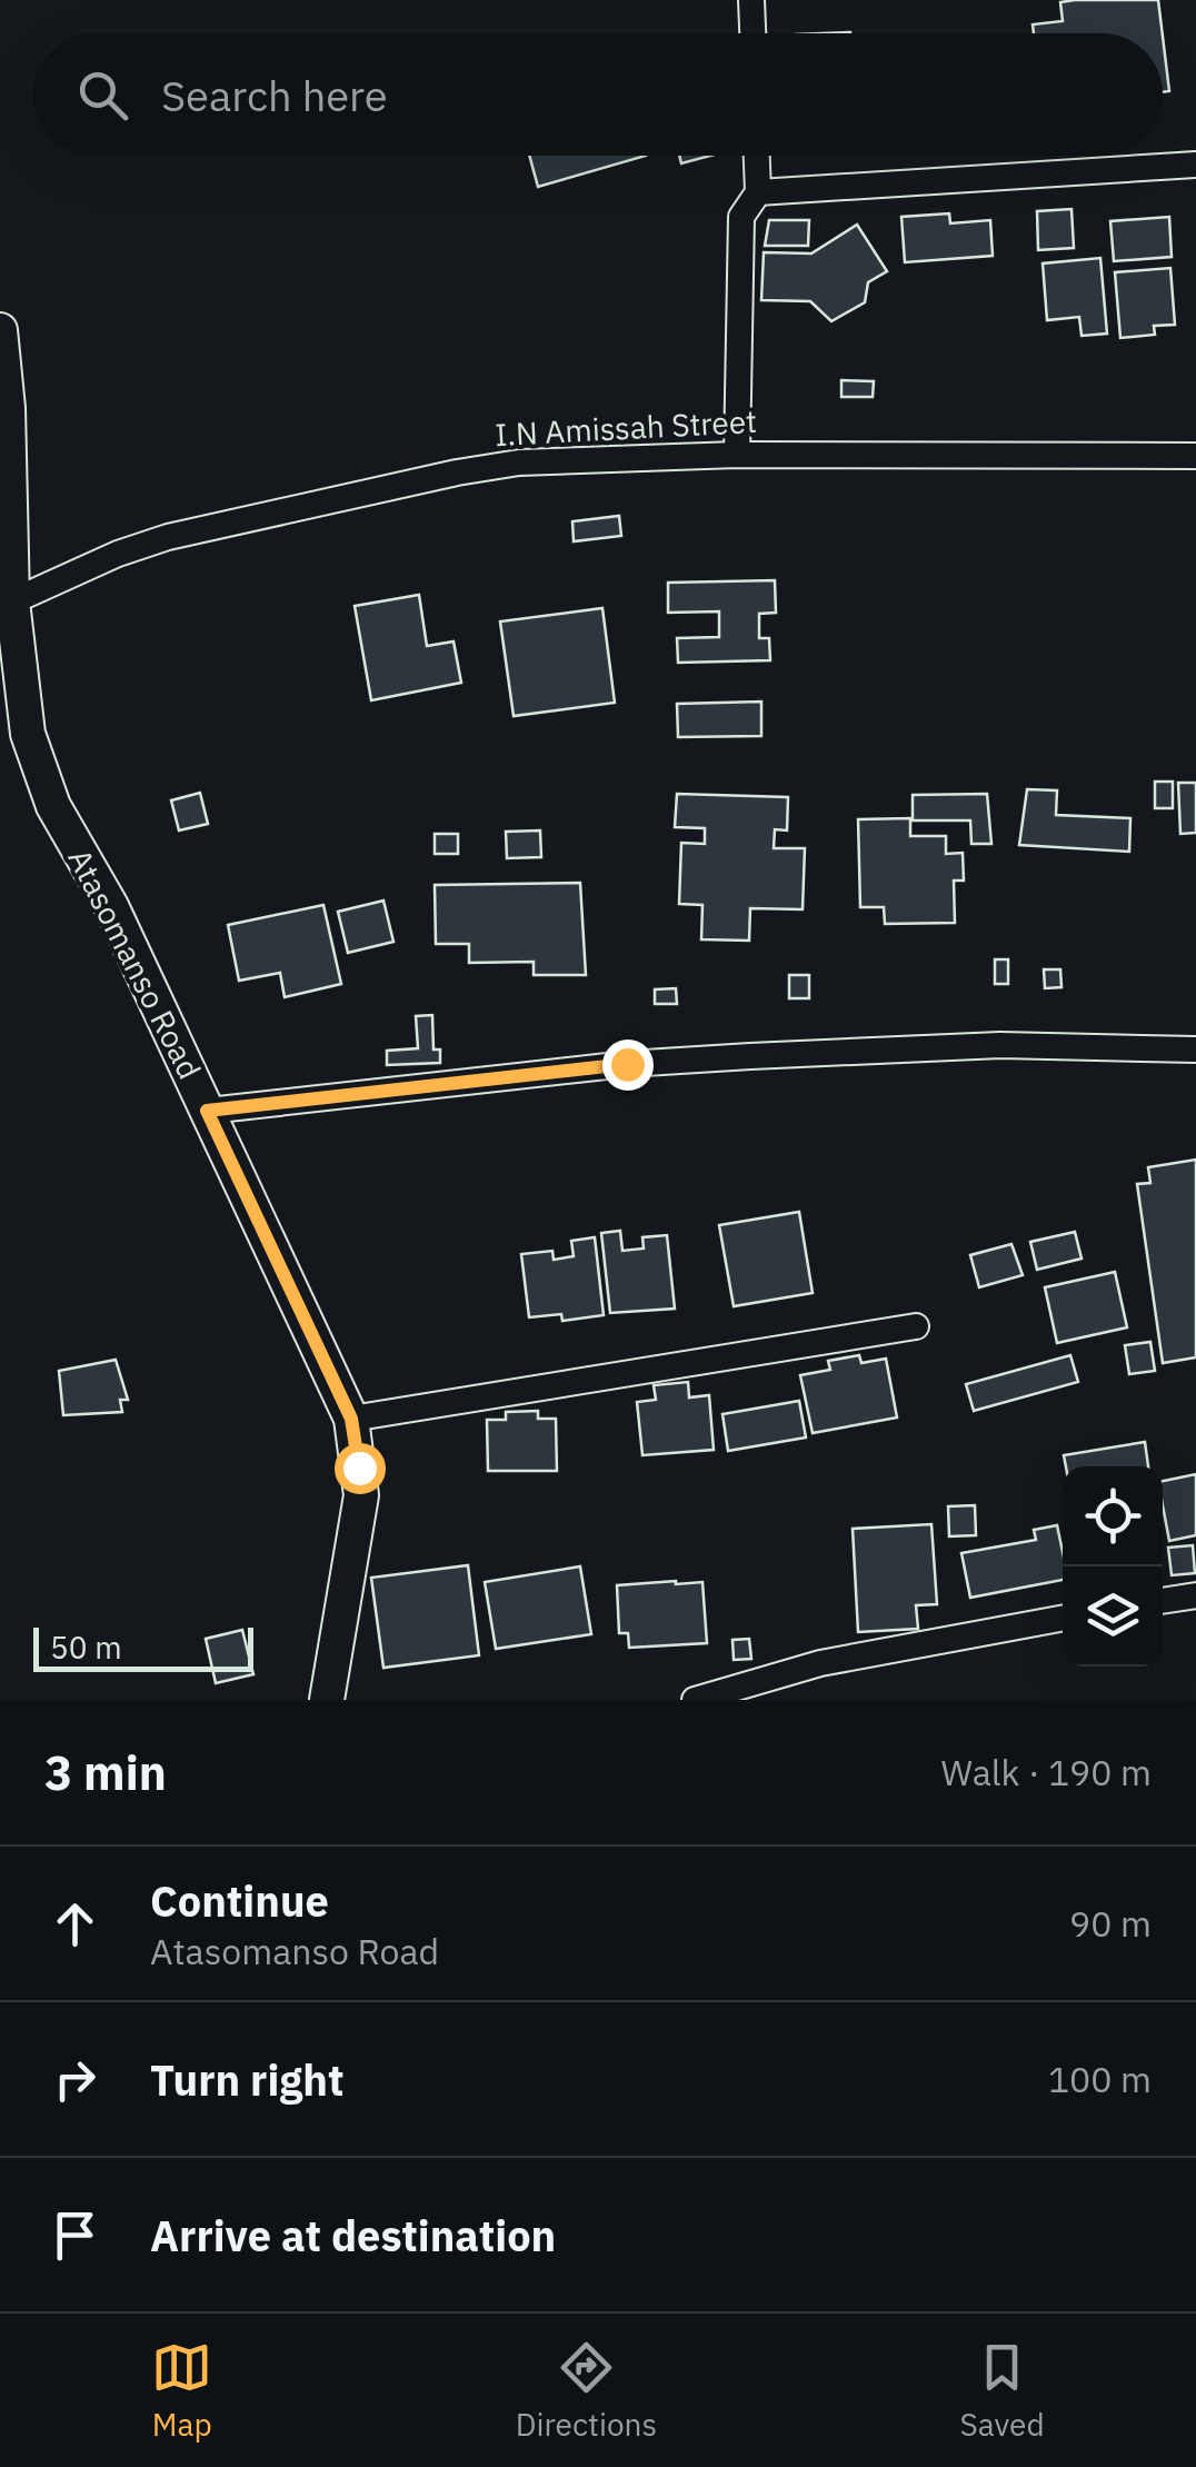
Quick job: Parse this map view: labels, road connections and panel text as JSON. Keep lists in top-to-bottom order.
{
  "streets": {
    "street": ["I.N Amissah Street", "Atasomanso Road"]
  },
  "crossings": [
    ["I.N Amissah Street", "Atasomanso Road"]
  ],
  "scale_bar": "50 m",
  "page": {
    "search": "Search here",
    "scale": "50 m",
    "heading": ["3 min", "Walk · 190 m"],
    "list": [
      ["Continue", "Atasomanso Road", "90 m"],
      ["Turn right", "100 m"],
      "Arrive at destination"
    ],
    "nav": ["Map", "Directions", "Saved"]
  }
}
